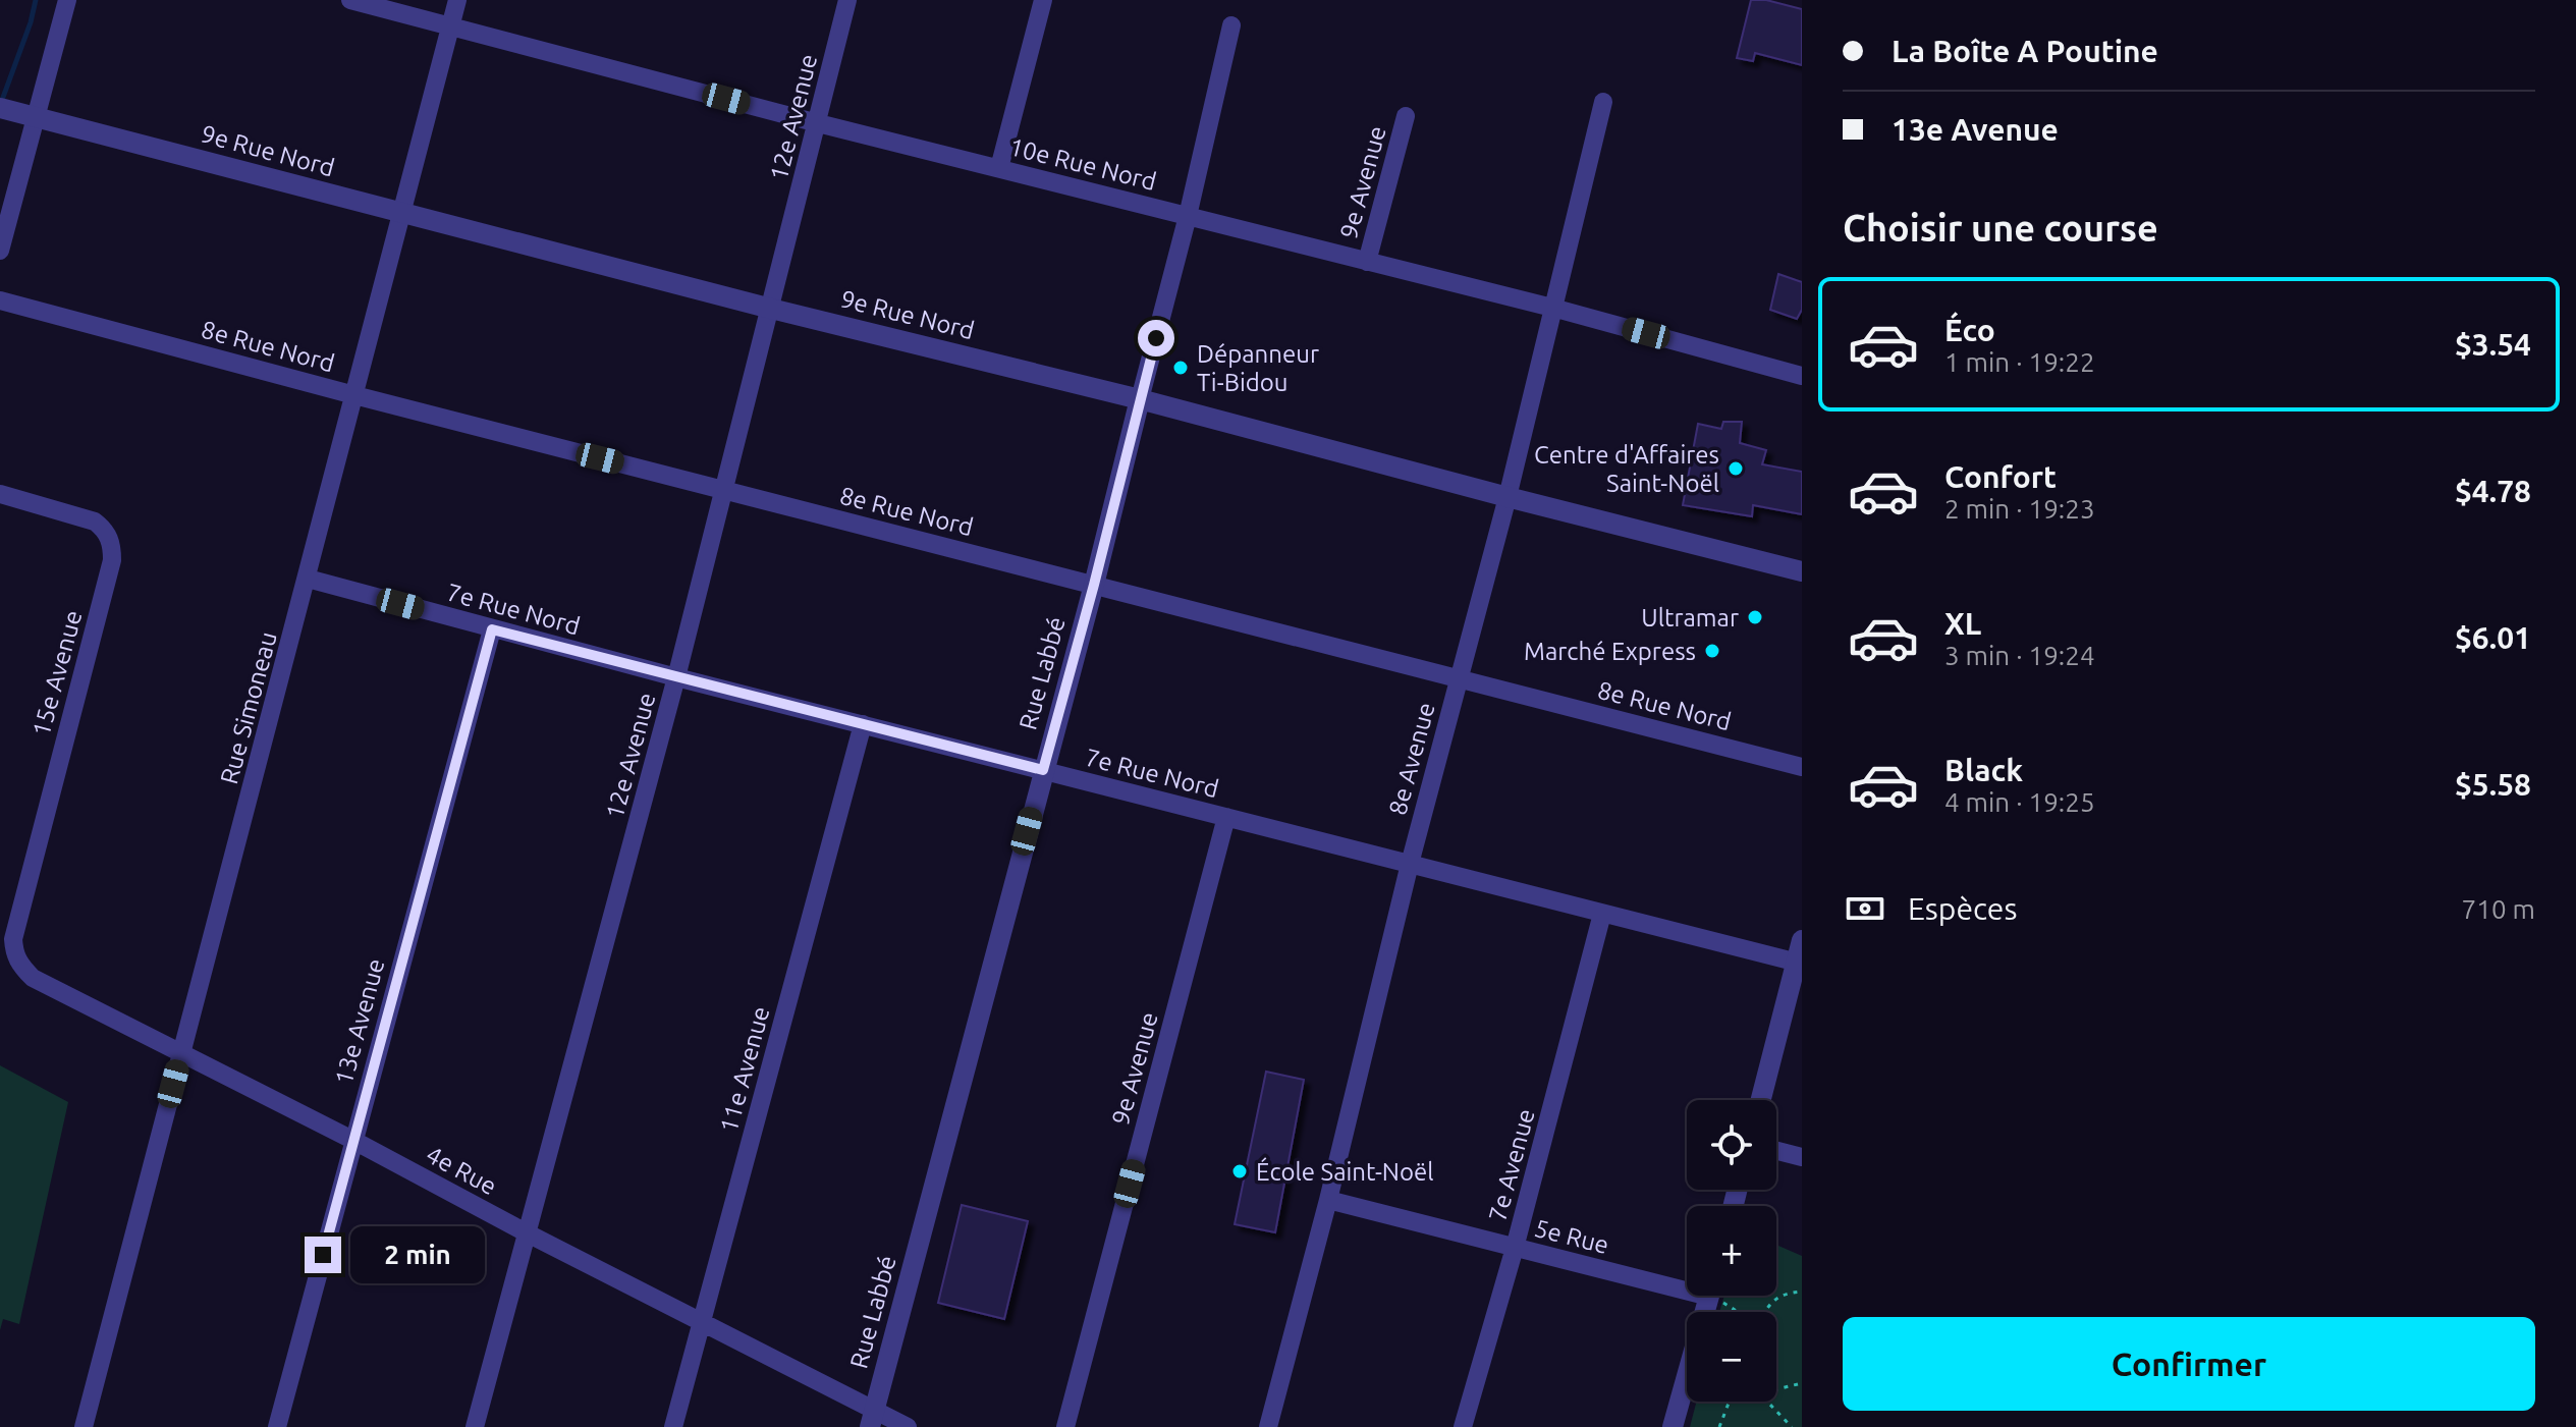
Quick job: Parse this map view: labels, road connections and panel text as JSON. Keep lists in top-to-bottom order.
{
  "streets": {
    "street": [
      "12e Avenue",
      "9e Rue Nord",
      "10e Rue Nord",
      "9e Avenue",
      "8e Rue Nord",
      "7e Rue Nord",
      "15e Avenue",
      "Rue Labbé",
      "Rue Simoneau",
      "8e Avenue",
      "13e Avenue",
      "11e Avenue",
      "7e Avenue",
      "4e Rue",
      "5e Rue"
    ]
  },
  "crossings": [
    ["12e Avenue", "9e Rue Nord"],
    ["12e Avenue", "10e Rue Nord"],
    ["12e Avenue", "8e Rue Nord"],
    ["12e Avenue", "7e Rue Nord"],
    ["12e Avenue", "4e Rue"],
    ["9e Rue Nord", "Rue Labbé"],
    ["9e Rue Nord", "Rue Simoneau"],
    ["9e Rue Nord", "8e Avenue"],
    ["10e Rue Nord", "9e Avenue"],
    ["10e Rue Nord", "Rue Labbé"],
    ["10e Rue Nord", "Rue Simoneau"],
    ["10e Rue Nord", "8e Avenue"],
    ["9e Avenue", "7e Rue Nord"],
    ["8e Rue Nord", "Rue Labbé"],
    ["8e Rue Nord", "Rue Simoneau"],
    ["8e Rue Nord", "8e Avenue"],
    ["7e Rue Nord", "Rue Labbé"],
    ["7e Rue Nord", "Rue Simoneau"],
    ["7e Rue Nord", "8e Avenue"],
    ["7e Rue Nord", "13e Avenue"],
    ["7e Rue Nord", "11e Avenue"],
    ["7e Rue Nord", "7e Avenue"],
    ["15e Avenue", "4e Rue"],
    ["Rue Labbé", "4e Rue"],
    ["Rue Simoneau", "4e Rue"],
    ["8e Avenue", "5e Rue"],
    ["13e Avenue", "4e Rue"],
    ["11e Avenue", "4e Rue"],
    ["7e Avenue", "5e Rue"]
  ],
  "places": [
    "Dépanneur Ti-Bidou",
    "Centre d'Affaires Saint-Noël",
    "Ultramar",
    "Marché Express",
    "École Saint-Noël"
  ],
  "page": {
    "banner": ["La Boîte A Poutine", "13e Avenue"],
    "heading": "Choisir une course",
    "list": [
      {
        "name": "Éco",
        "note": "1 min · 19:22",
        "value": "$3.54"
      },
      {
        "name": "Confort",
        "note": "2 min · 19:23",
        "value": "$4.78"
      },
      {
        "name": "XL",
        "note": "3 min · 19:24",
        "value": "$6.01"
      },
      {
        "name": "Black",
        "note": "4 min · 19:25",
        "value": "$5.58"
      }
    ],
    "pay": ["Espèces", "710 m"],
    "map_buttons": ["+", "−"],
    "bubble": "2 min",
    "buttons": "Confirmer"
  }
}
